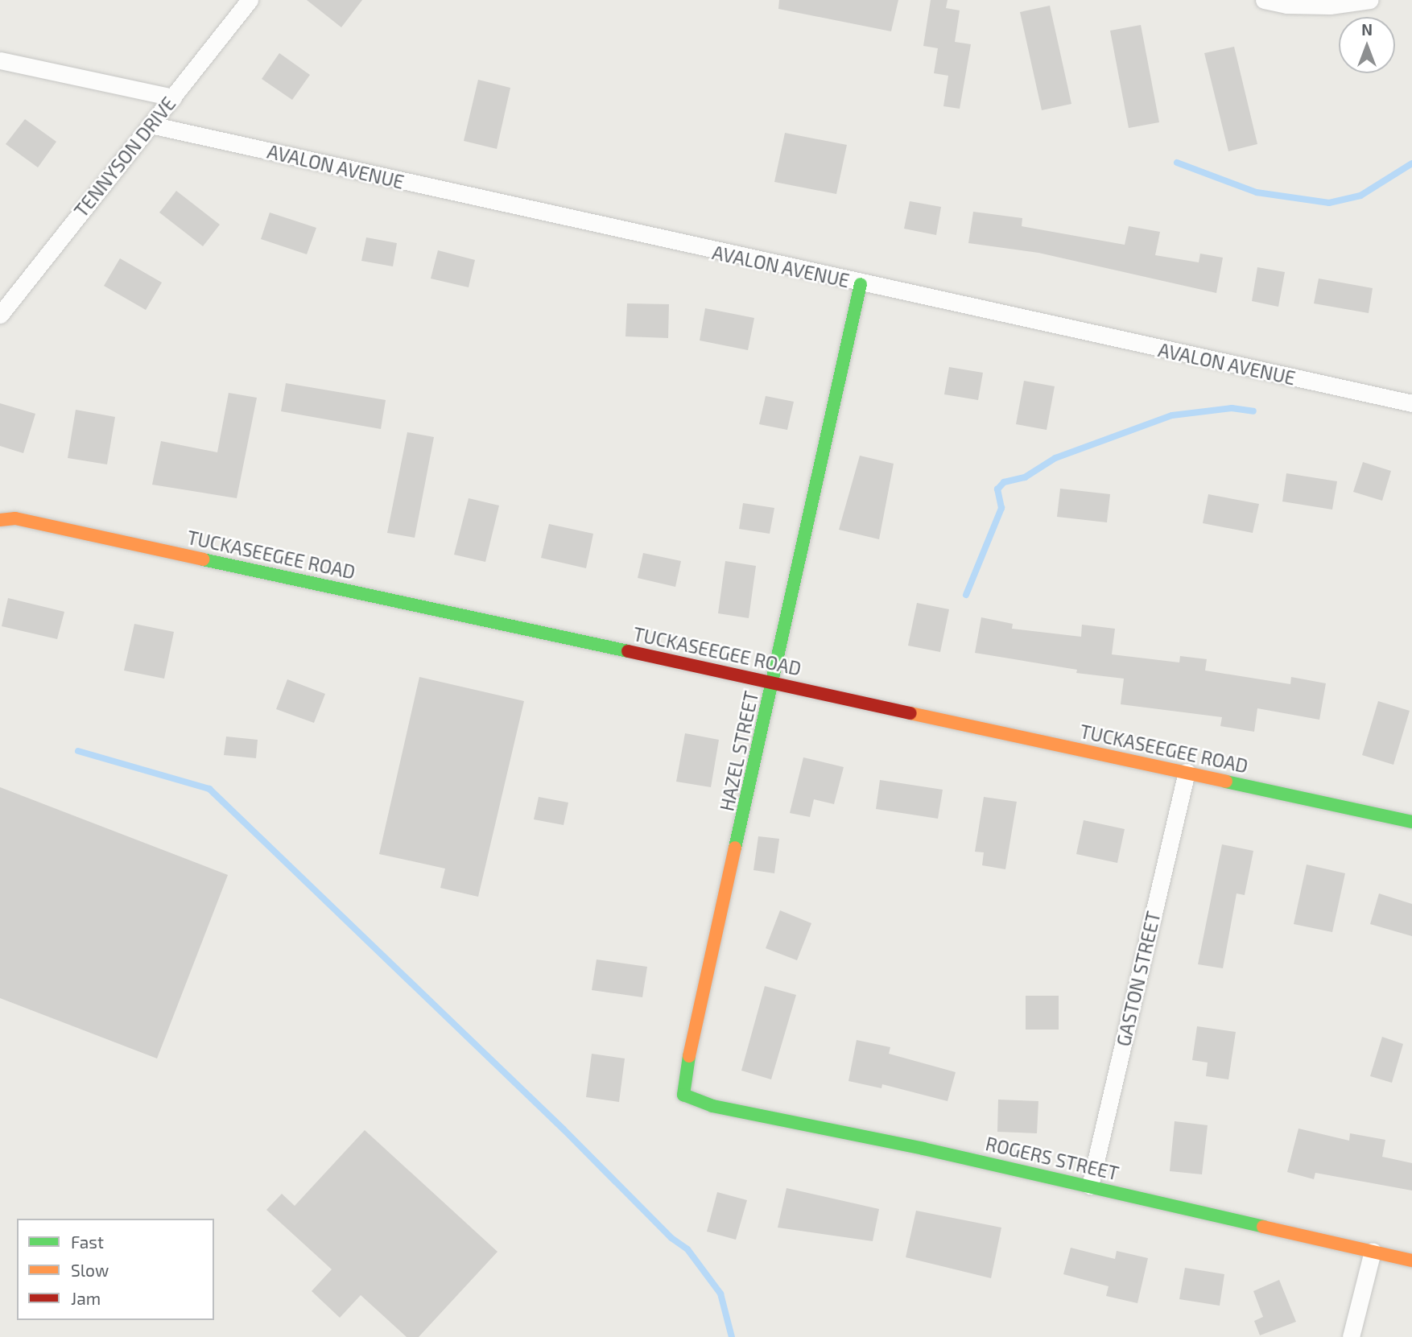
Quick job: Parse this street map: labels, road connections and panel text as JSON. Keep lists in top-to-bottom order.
{
  "streets": {
    "street": [
      "TENNYSON DRIVE",
      "AVALON AVENUE",
      "TUCKASEEGEE ROAD",
      "HAZEL STREET",
      "GASTON STREET",
      "ROGERS STREET"
    ]
  },
  "crossings": [
    ["TENNYSON DRIVE", "AVALON AVENUE"],
    ["AVALON AVENUE", "HAZEL STREET"],
    ["TUCKASEEGEE ROAD", "HAZEL STREET"],
    ["TUCKASEEGEE ROAD", "GASTON STREET"],
    ["HAZEL STREET", "ROGERS STREET"],
    ["GASTON STREET", "ROGERS STREET"]
  ],
  "legend": ["Fast", "Slow", "Jam"],
  "north": "top"
}
